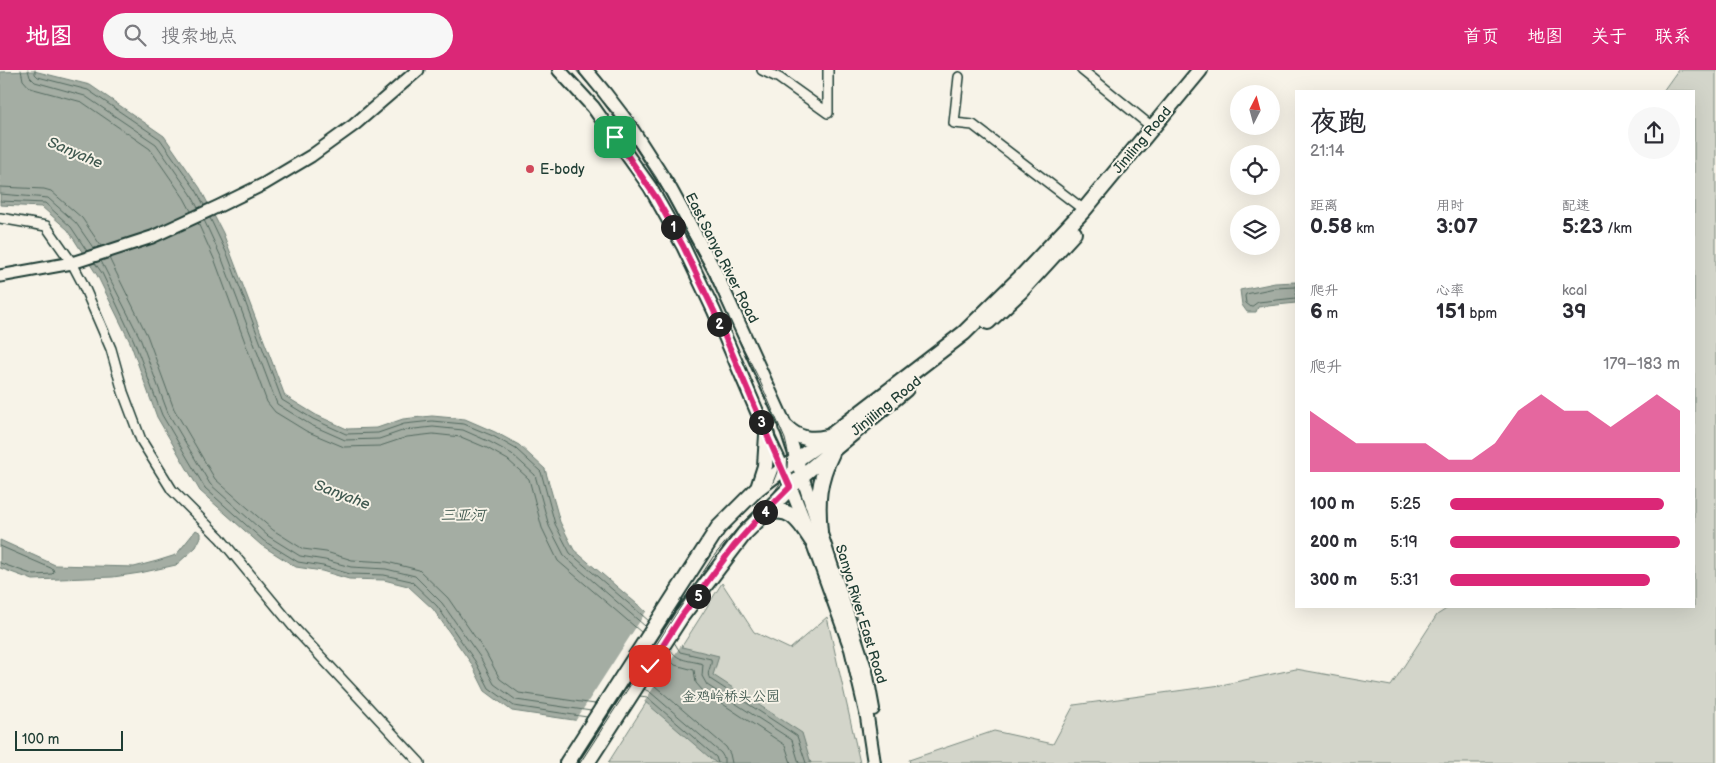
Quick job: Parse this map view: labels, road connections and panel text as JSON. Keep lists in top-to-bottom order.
{
  "streets": {
    "main road": [
      "Jiniling Road",
      "East Sanya River Road",
      "Jinjiling Road",
      "Sanya River East Road"
    ]
  },
  "crossings": [
    ["Jiniling Road", "Jinjiling Road"],
    ["East Sanya River Road", "Jinjiling Road"],
    ["East Sanya River Road", "Sanya River East Road"],
    ["Jinjiling Road", "Sanya River East Road"]
  ],
  "water": ["Sanyahe", "三亚河"],
  "parks": ["金鸡岭桥头公园"],
  "places": ["E-body"],
  "scale_bar": "100 m",
  "north": "top",
  "page": {
    "header": "地图",
    "search": "搜索地点",
    "nav": [
      "首页",
      "地图",
      "关于",
      "联系"
    ],
    "heading": ["夜跑", "21:14"],
    "stats": [
      ["距离", "0.58 km"],
      ["用时", "3:07"],
      ["配速", "5:23 /km"],
      ["爬升", "6 m"],
      ["心率", "151 bpm"],
      ["kcal", "39"]
    ],
    "pins": [
      "1",
      "2",
      "3",
      "4",
      "5"
    ],
    "chart": ["爬升", "179–183 m"],
    "list": [
      {
        "name": "100 m",
        "note": "5:25"
      },
      {
        "name": "200 m",
        "note": "5:19"
      },
      {
        "name": "300 m",
        "note": "5:31"
      }
    ],
    "scale": "100 m"
  }
}
